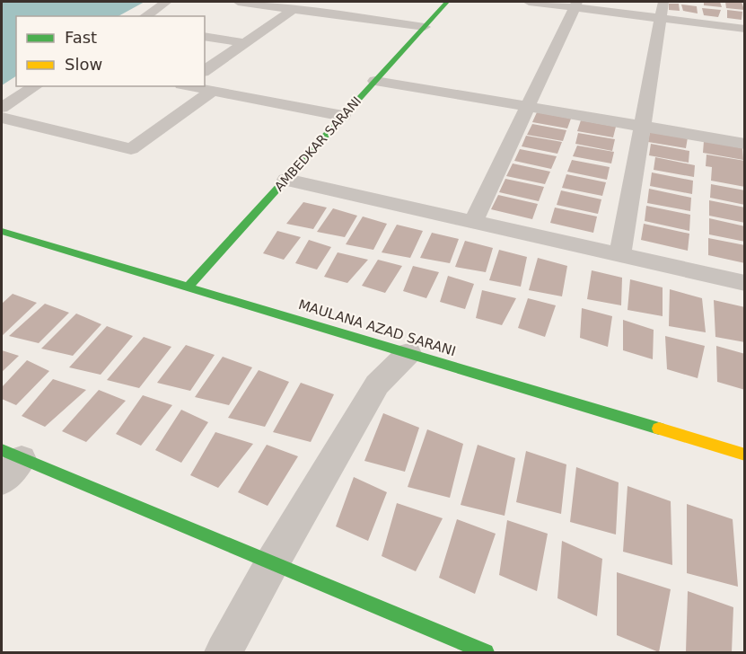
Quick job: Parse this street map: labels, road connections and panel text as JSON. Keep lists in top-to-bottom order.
{
  "streets": {
    "street": ["AMBEDKAR SARANI", "MAULANA AZAD SARANI"]
  },
  "crossings": [
    ["AMBEDKAR SARANI", "MAULANA AZAD SARANI"]
  ],
  "legend": ["Fast", "Slow"]
}
